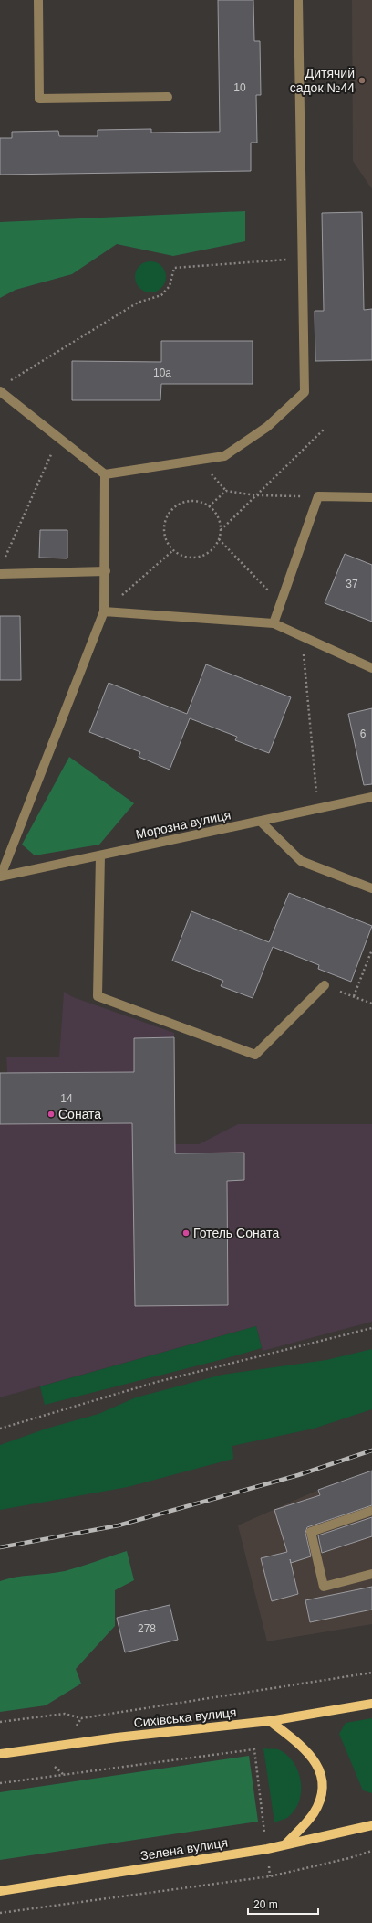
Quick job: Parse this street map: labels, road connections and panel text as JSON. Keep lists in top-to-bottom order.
{
  "streets": {
    "main road": ["Сихівська вулиця", "Зелена вулиця"],
    "street": ["Морозна вулиця"]
  },
  "places": ["Дитячий садок №44", "Соната", "Готель Соната"],
  "house_numbers": [
    "10",
    "10а",
    "37",
    "6",
    "14",
    "278"
  ],
  "scale_bar": "20 m"
}
